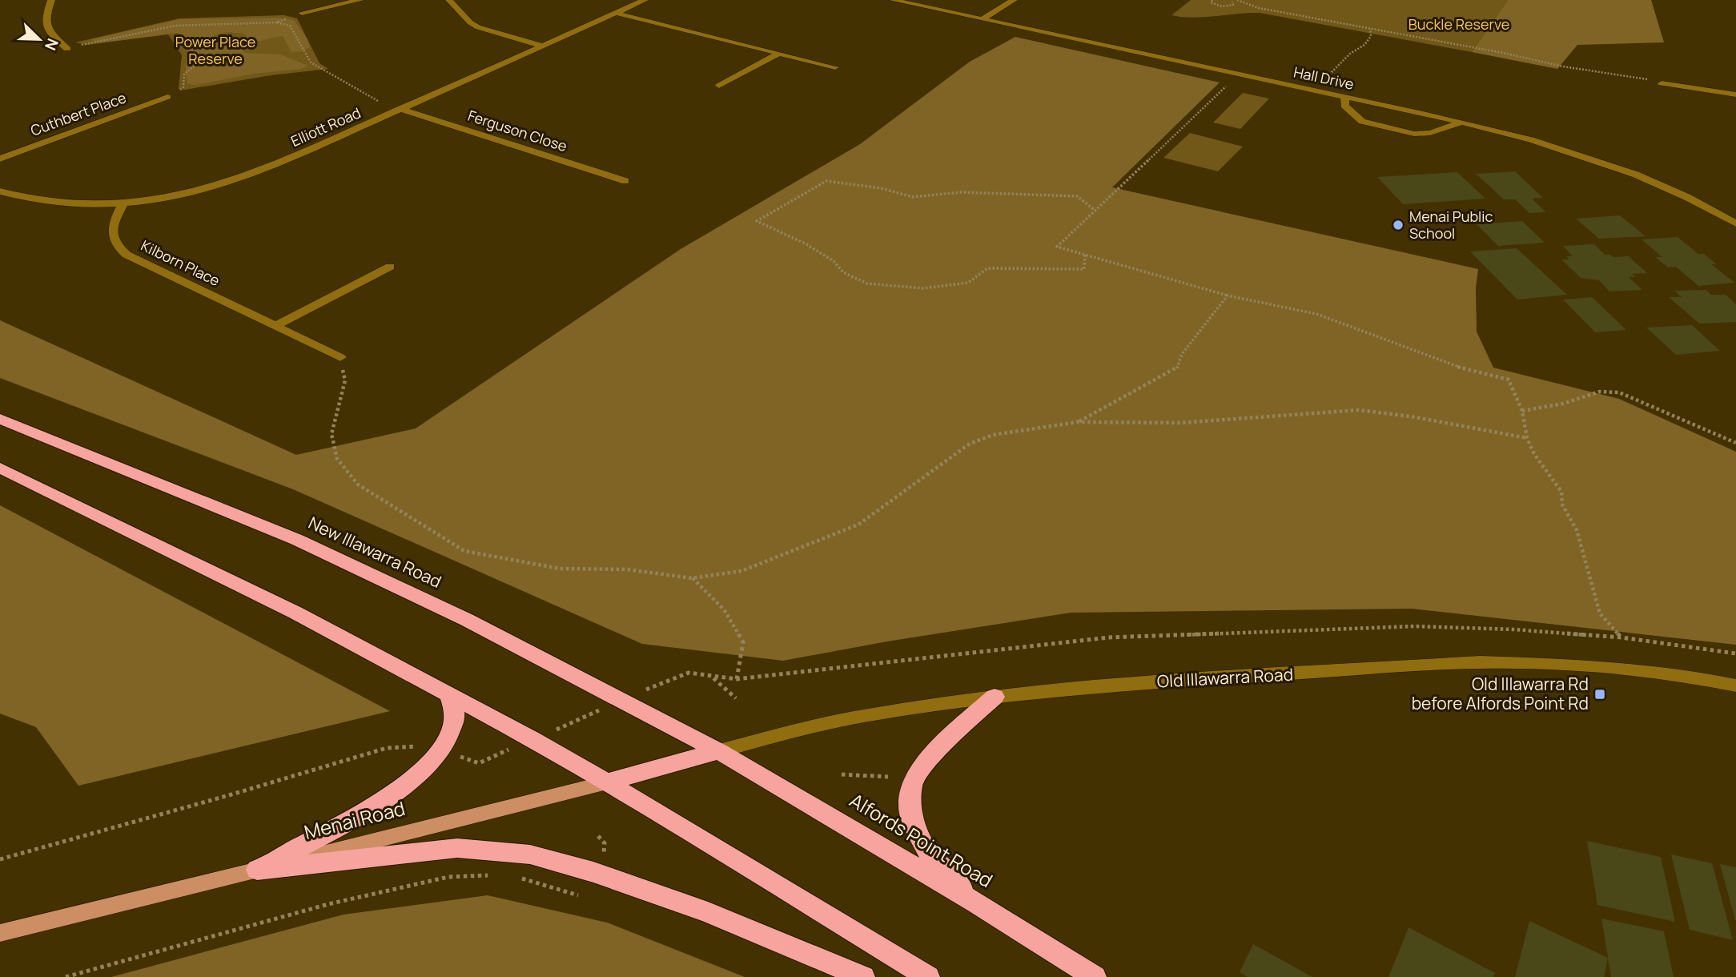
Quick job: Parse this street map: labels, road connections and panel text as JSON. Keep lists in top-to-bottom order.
{
  "streets": {
    "highway": ["New Illawarra Road", "Menai Road", "Alfords Point Road"],
    "street": [
      "Hall Drive",
      "Cuthbert Place",
      "Elliott Road",
      "Ferguson Close",
      "Kilborn Place",
      "Old Illawarra Road"
    ]
  },
  "crossings": [
    ["Elliott Road", "Ferguson Close"],
    ["Elliott Road", "Kilborn Place"],
    ["New Illawarra Road", "Old Illawarra Road"],
    ["New Illawarra Road", "Menai Road"],
    ["New Illawarra Road", "Alfords Point Road"],
    ["Old Illawarra Road", "Menai Road"],
    ["Old Illawarra Road", "Alfords Point Road"],
    ["Menai Road", "Alfords Point Road"]
  ],
  "parks": ["Buckle Reserve", "Power Place Reserve"],
  "places": {
    "other": ["Menai Public School"],
    "transit": ["Old Illawarra Rd before Alfords Point Rd"]
  },
  "north": "bottom right"
}
